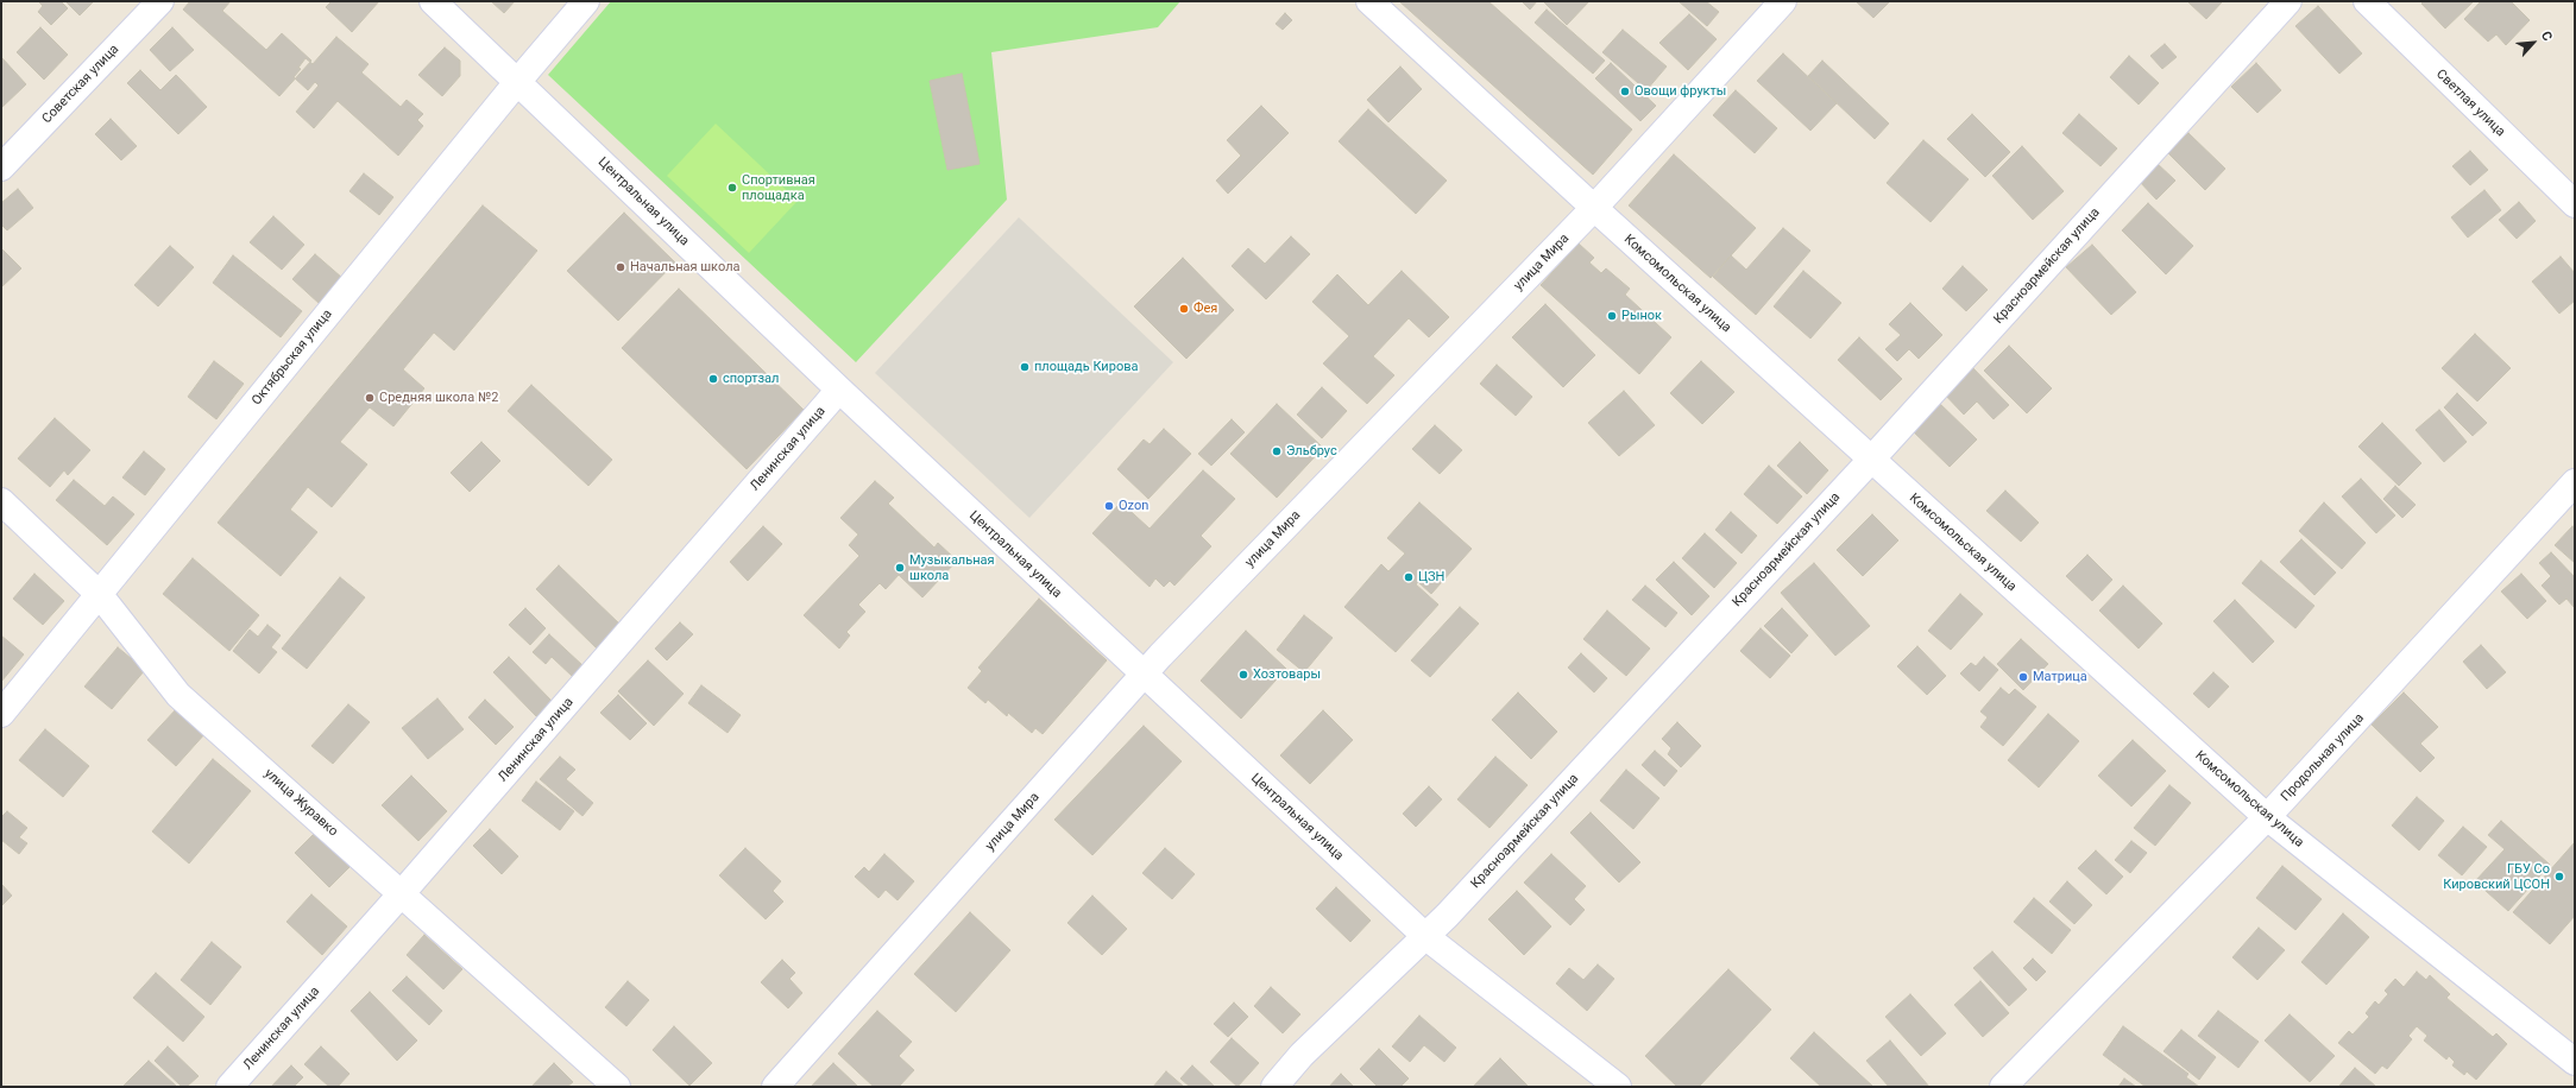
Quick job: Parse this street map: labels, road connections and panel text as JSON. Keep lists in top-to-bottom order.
{
  "streets": {
    "street": [
      "Советская улица",
      "Светлая улица",
      "Центральная улица",
      "улица Мира",
      "Красноармейская улица",
      "Комсомольская улица",
      "Октябрьская улица",
      "Ленинская улица",
      "Продольная улица",
      "улица Журавко"
    ]
  },
  "crossings": [
    ["Центральная улица", "улица Мира"],
    ["Центральная улица", "Красноармейская улица"],
    ["Центральная улица", "Октябрьская улица"],
    ["Центральная улица", "Ленинская улица"],
    ["улица Мира", "Комсомольская улица"],
    ["Красноармейская улица", "Комсомольская улица"],
    ["Комсомольская улица", "Продольная улица"],
    ["Октябрьская улица", "улица Журавко"],
    ["Ленинская улица", "улица Журавко"]
  ],
  "places": [
    "Овощи фрукты",
    "Cпортивная площадка",
    "Начальная школа",
    "Фея",
    "Рынок",
    "площадь Кирова",
    "спортзал",
    "Средняя школа №2",
    "Эльбрус",
    "Ozon",
    "Музыкальная школа",
    "ЦЗН",
    "Хозтовары",
    "Матрица",
    "ГБУ Со Кировский ЦСОН"
  ],
  "north": "top right"
}
